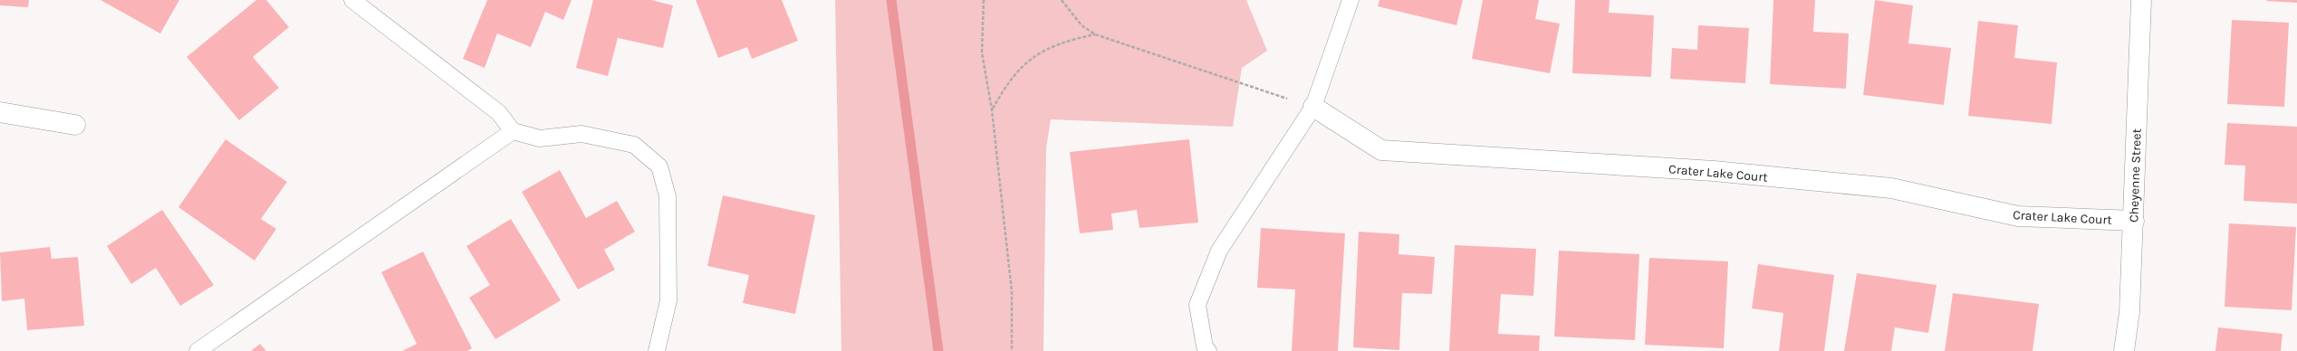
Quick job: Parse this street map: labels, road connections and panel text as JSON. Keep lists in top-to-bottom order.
{
  "streets": {
    "street": ["Crater Lake Court", "Cheyenne Street"]
  },
  "crossings": [
    ["Crater Lake Court", "Cheyenne Street"]
  ]
}
